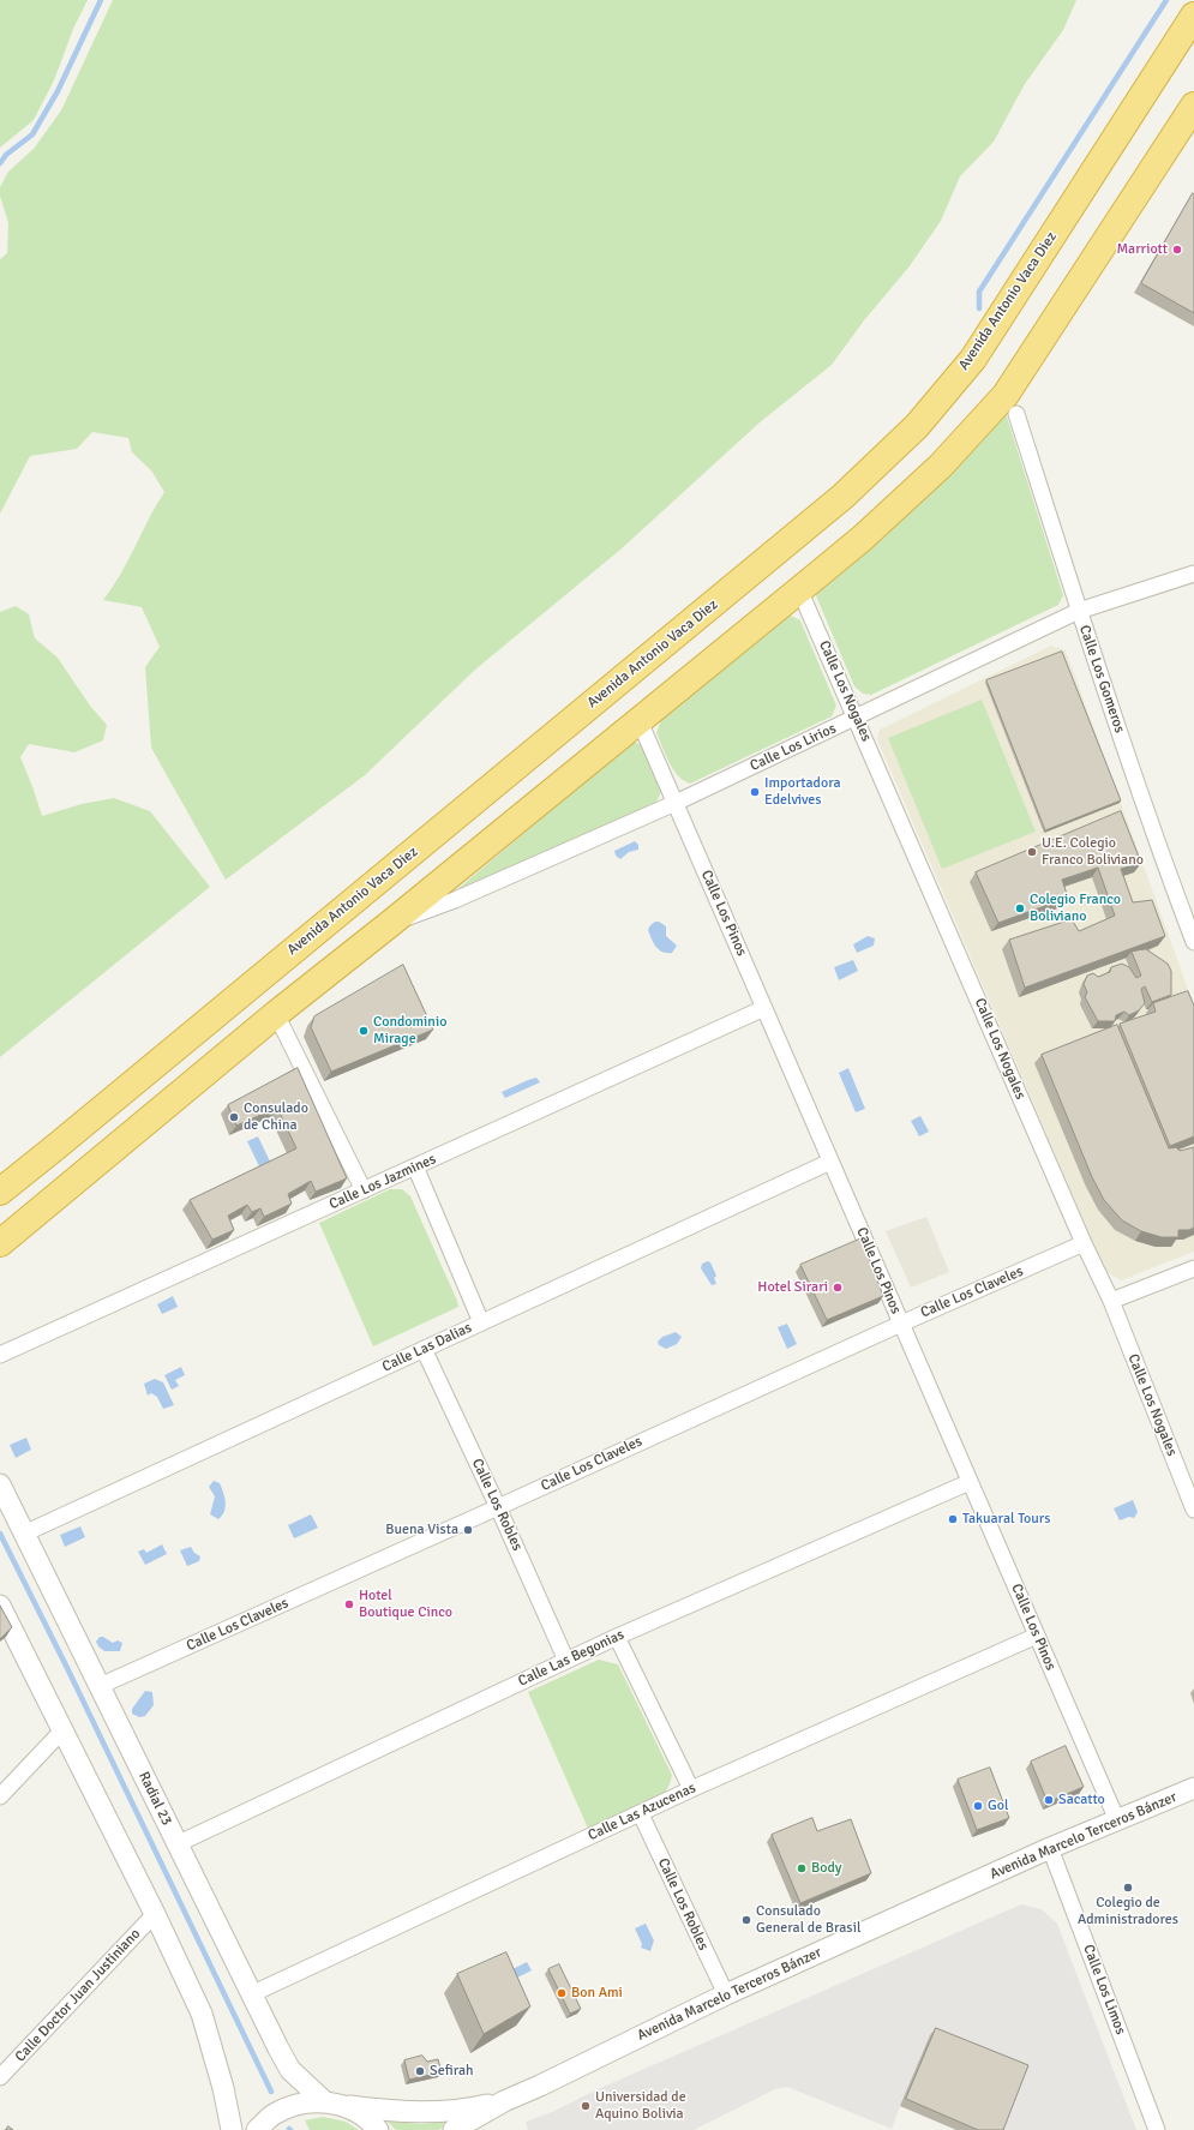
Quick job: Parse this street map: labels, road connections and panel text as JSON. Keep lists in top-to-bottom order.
{
  "streets": {
    "highway": ["Avenida Antonio Vaca Diez"],
    "street": [
      "Calle Los Gomeros",
      "Calle Los Nogales",
      "Calle Los Lirios",
      "Calle Los Pinos",
      "Calle Los Jazmines",
      "Calle Los Claveles",
      "Calle Las Dalias",
      "Calle Los Robles",
      "Calle Las Begonias",
      "Radial 23",
      "Calle Las Azucenas",
      "Avenida Marcelo Terceros Bánzer",
      "Calle Los Limos",
      "Calle Doctor Juan Justiniano"
    ]
  },
  "crossings": [
    ["Calle Los Gomeros", "Calle Los Lirios"],
    ["Calle Los Nogales", "Calle Los Lirios"],
    ["Calle Los Nogales", "Calle Los Claveles"],
    ["Calle Los Lirios", "Calle Los Pinos"],
    ["Calle Los Pinos", "Calle Los Jazmines"],
    ["Calle Los Pinos", "Calle Los Claveles"],
    ["Calle Los Pinos", "Calle Las Dalias"],
    ["Calle Los Pinos", "Calle Las Begonias"],
    ["Calle Los Pinos", "Calle Las Azucenas"],
    ["Calle Los Pinos", "Avenida Marcelo Terceros Bánzer"],
    ["Calle Los Claveles", "Calle Los Robles"],
    ["Calle Los Claveles", "Radial 23"],
    ["Calle Las Dalias", "Calle Los Robles"],
    ["Calle Las Dalias", "Radial 23"],
    ["Calle Los Robles", "Calle Las Begonias"],
    ["Calle Los Robles", "Calle Las Azucenas"],
    ["Calle Los Robles", "Avenida Marcelo Terceros Bánzer"],
    ["Calle Las Begonias", "Radial 23"],
    ["Radial 23", "Calle Las Azucenas"],
    ["Radial 23", "Avenida Marcelo Terceros Bánzer"],
    ["Avenida Marcelo Terceros Bánzer", "Calle Los Limos"]
  ],
  "places": [
    "Marriott",
    "Importadora Edelvives",
    "U.E. Colegio Franco Boliviano",
    "Colegio Franco Boliviano",
    "Condominio Mirage",
    "Consulado de China",
    "Hotel Sirari",
    "Takuaral Tours",
    "Buena Vista",
    "Hotel Boutique Cinco",
    "Sacatto",
    "Gol",
    "Body",
    "Colegio de Administradores",
    "Consulado General de Brasil",
    "Bon Ami",
    "Sefirah",
    "Universidad de Aquino Bolivia"
  ]
}
